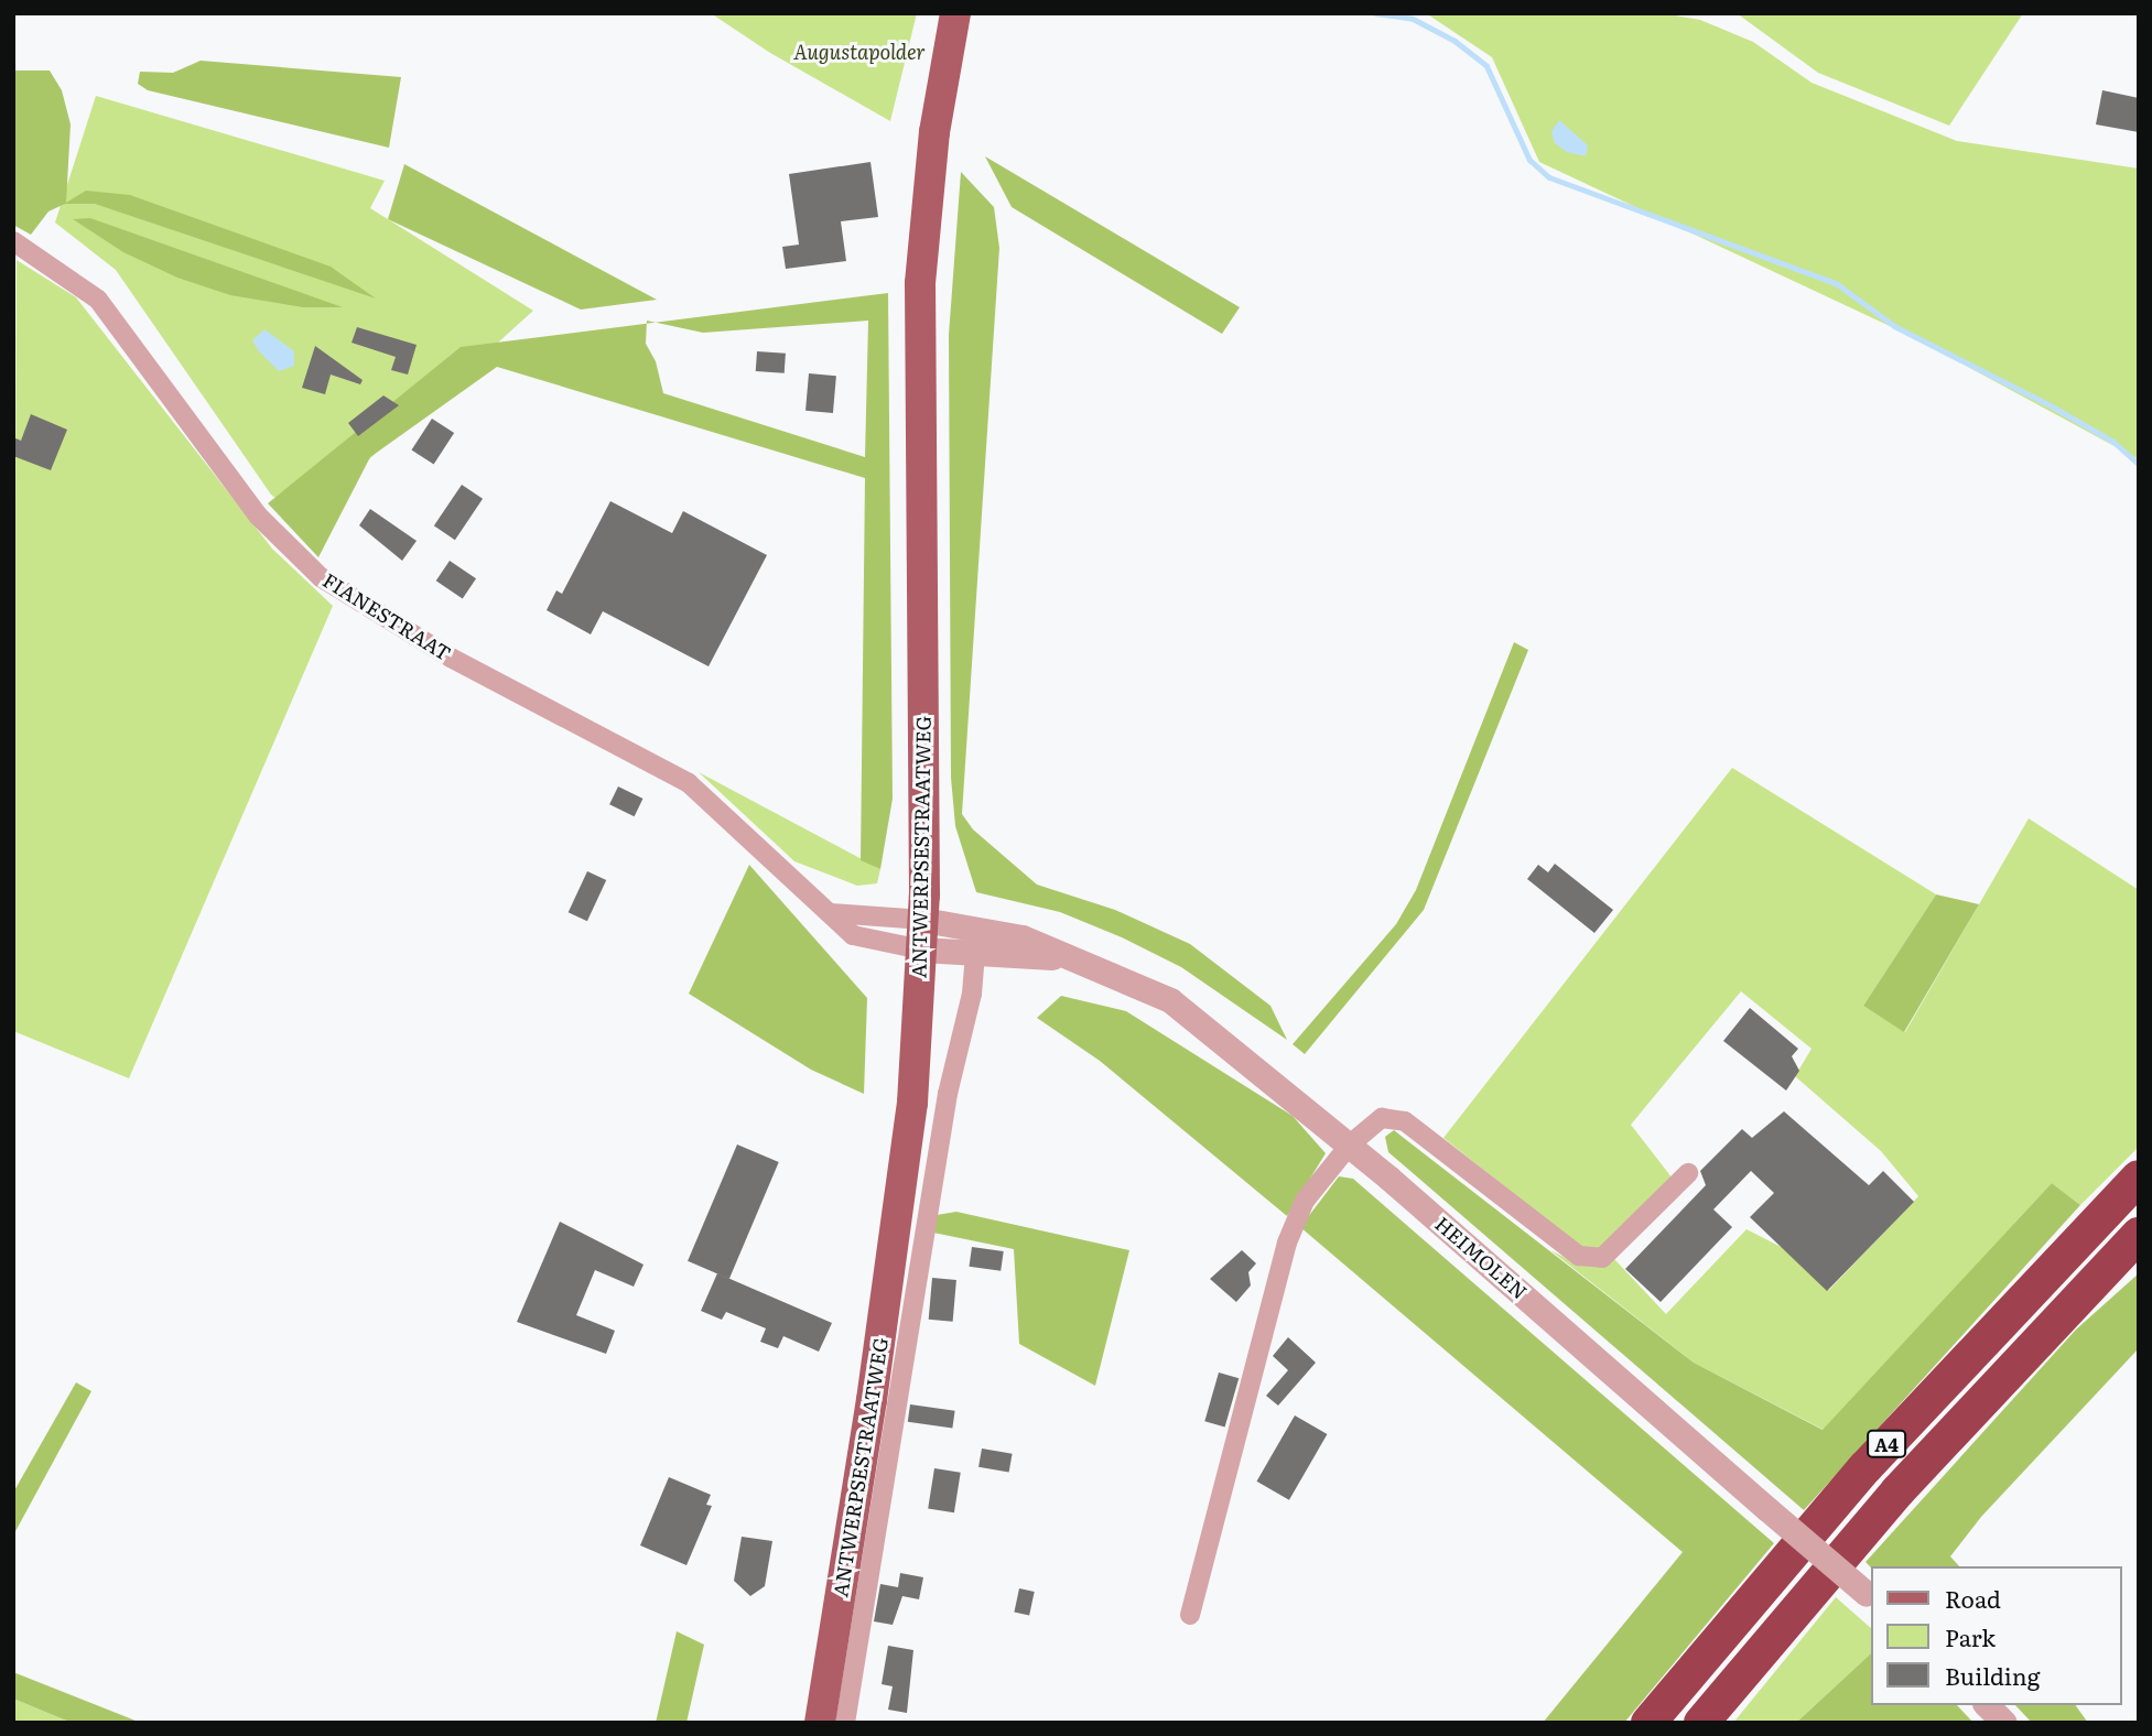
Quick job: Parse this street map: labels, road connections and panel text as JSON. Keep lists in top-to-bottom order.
{
  "streets": {
    "highway": ["A4"],
    "main road": ["ANTWERPSESTRAATWEG"],
    "street": ["FIANESTRAAT", "HEIMOLEN"]
  },
  "crossings": [
    ["FIANESTRAAT", "ANTWERPSESTRAATWEG"],
    ["FIANESTRAAT", "HEIMOLEN"],
    ["ANTWERPSESTRAATWEG", "HEIMOLEN"]
  ],
  "parks": ["Augustapolder"],
  "legend": ["Road", "Park", "Building"]
}
